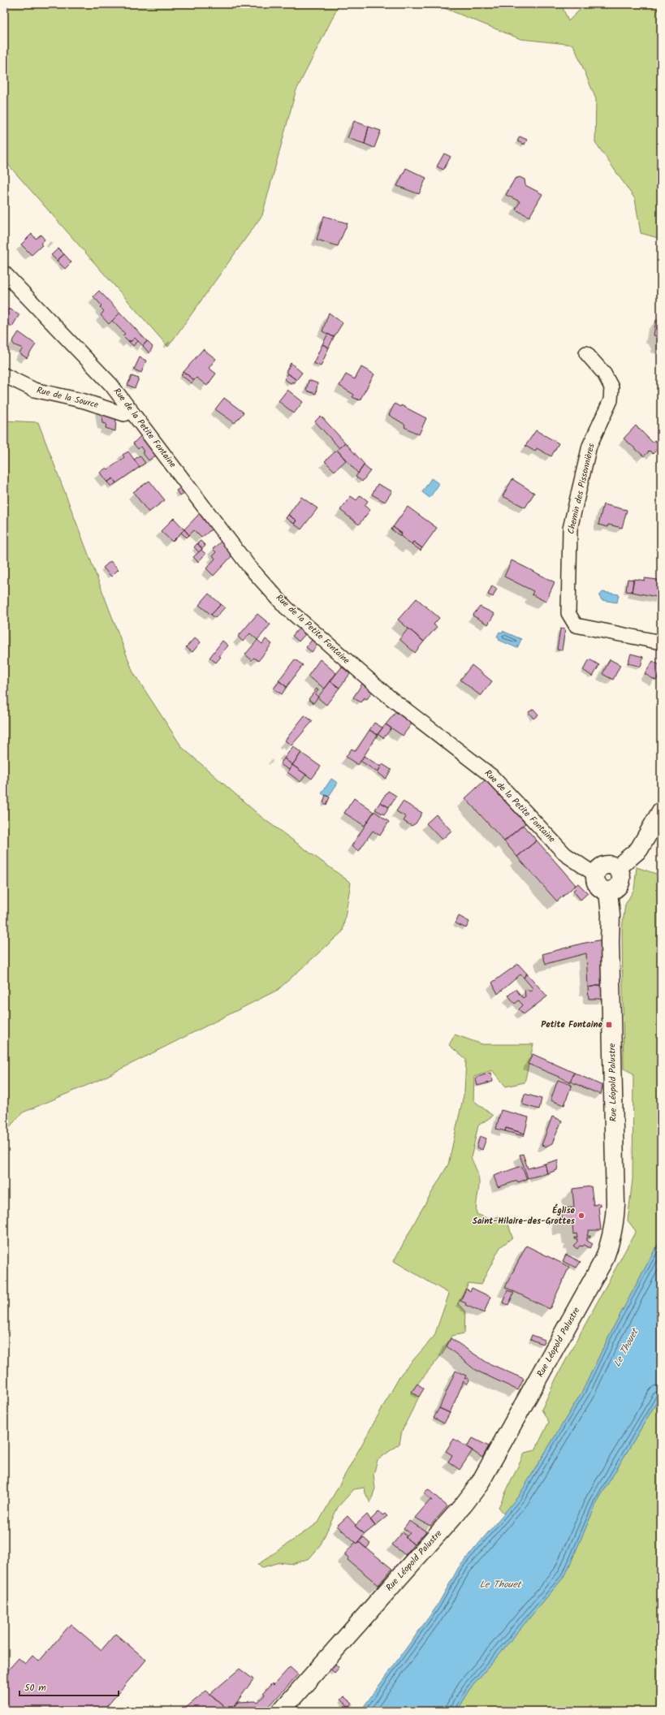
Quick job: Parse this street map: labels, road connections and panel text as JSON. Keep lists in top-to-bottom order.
{
  "streets": {
    "main road": ["Rue Léopold Palustre"],
    "street": ["Rue de la Source", "Rue de la Petite Fontaine", "Chemin des Pissonnières"]
  },
  "crossings": [
    ["Rue de la Source", "Rue de la Petite Fontaine"],
    ["Rue de la Petite Fontaine", "Rue Léopold Palustre"]
  ],
  "water": ["Le Thouet"],
  "places": {
    "transit": ["Petite Fontaine"],
    "other": ["Église Saint-Hilaire-des-Grottes"]
  },
  "scale_bar": "50 m"
}
